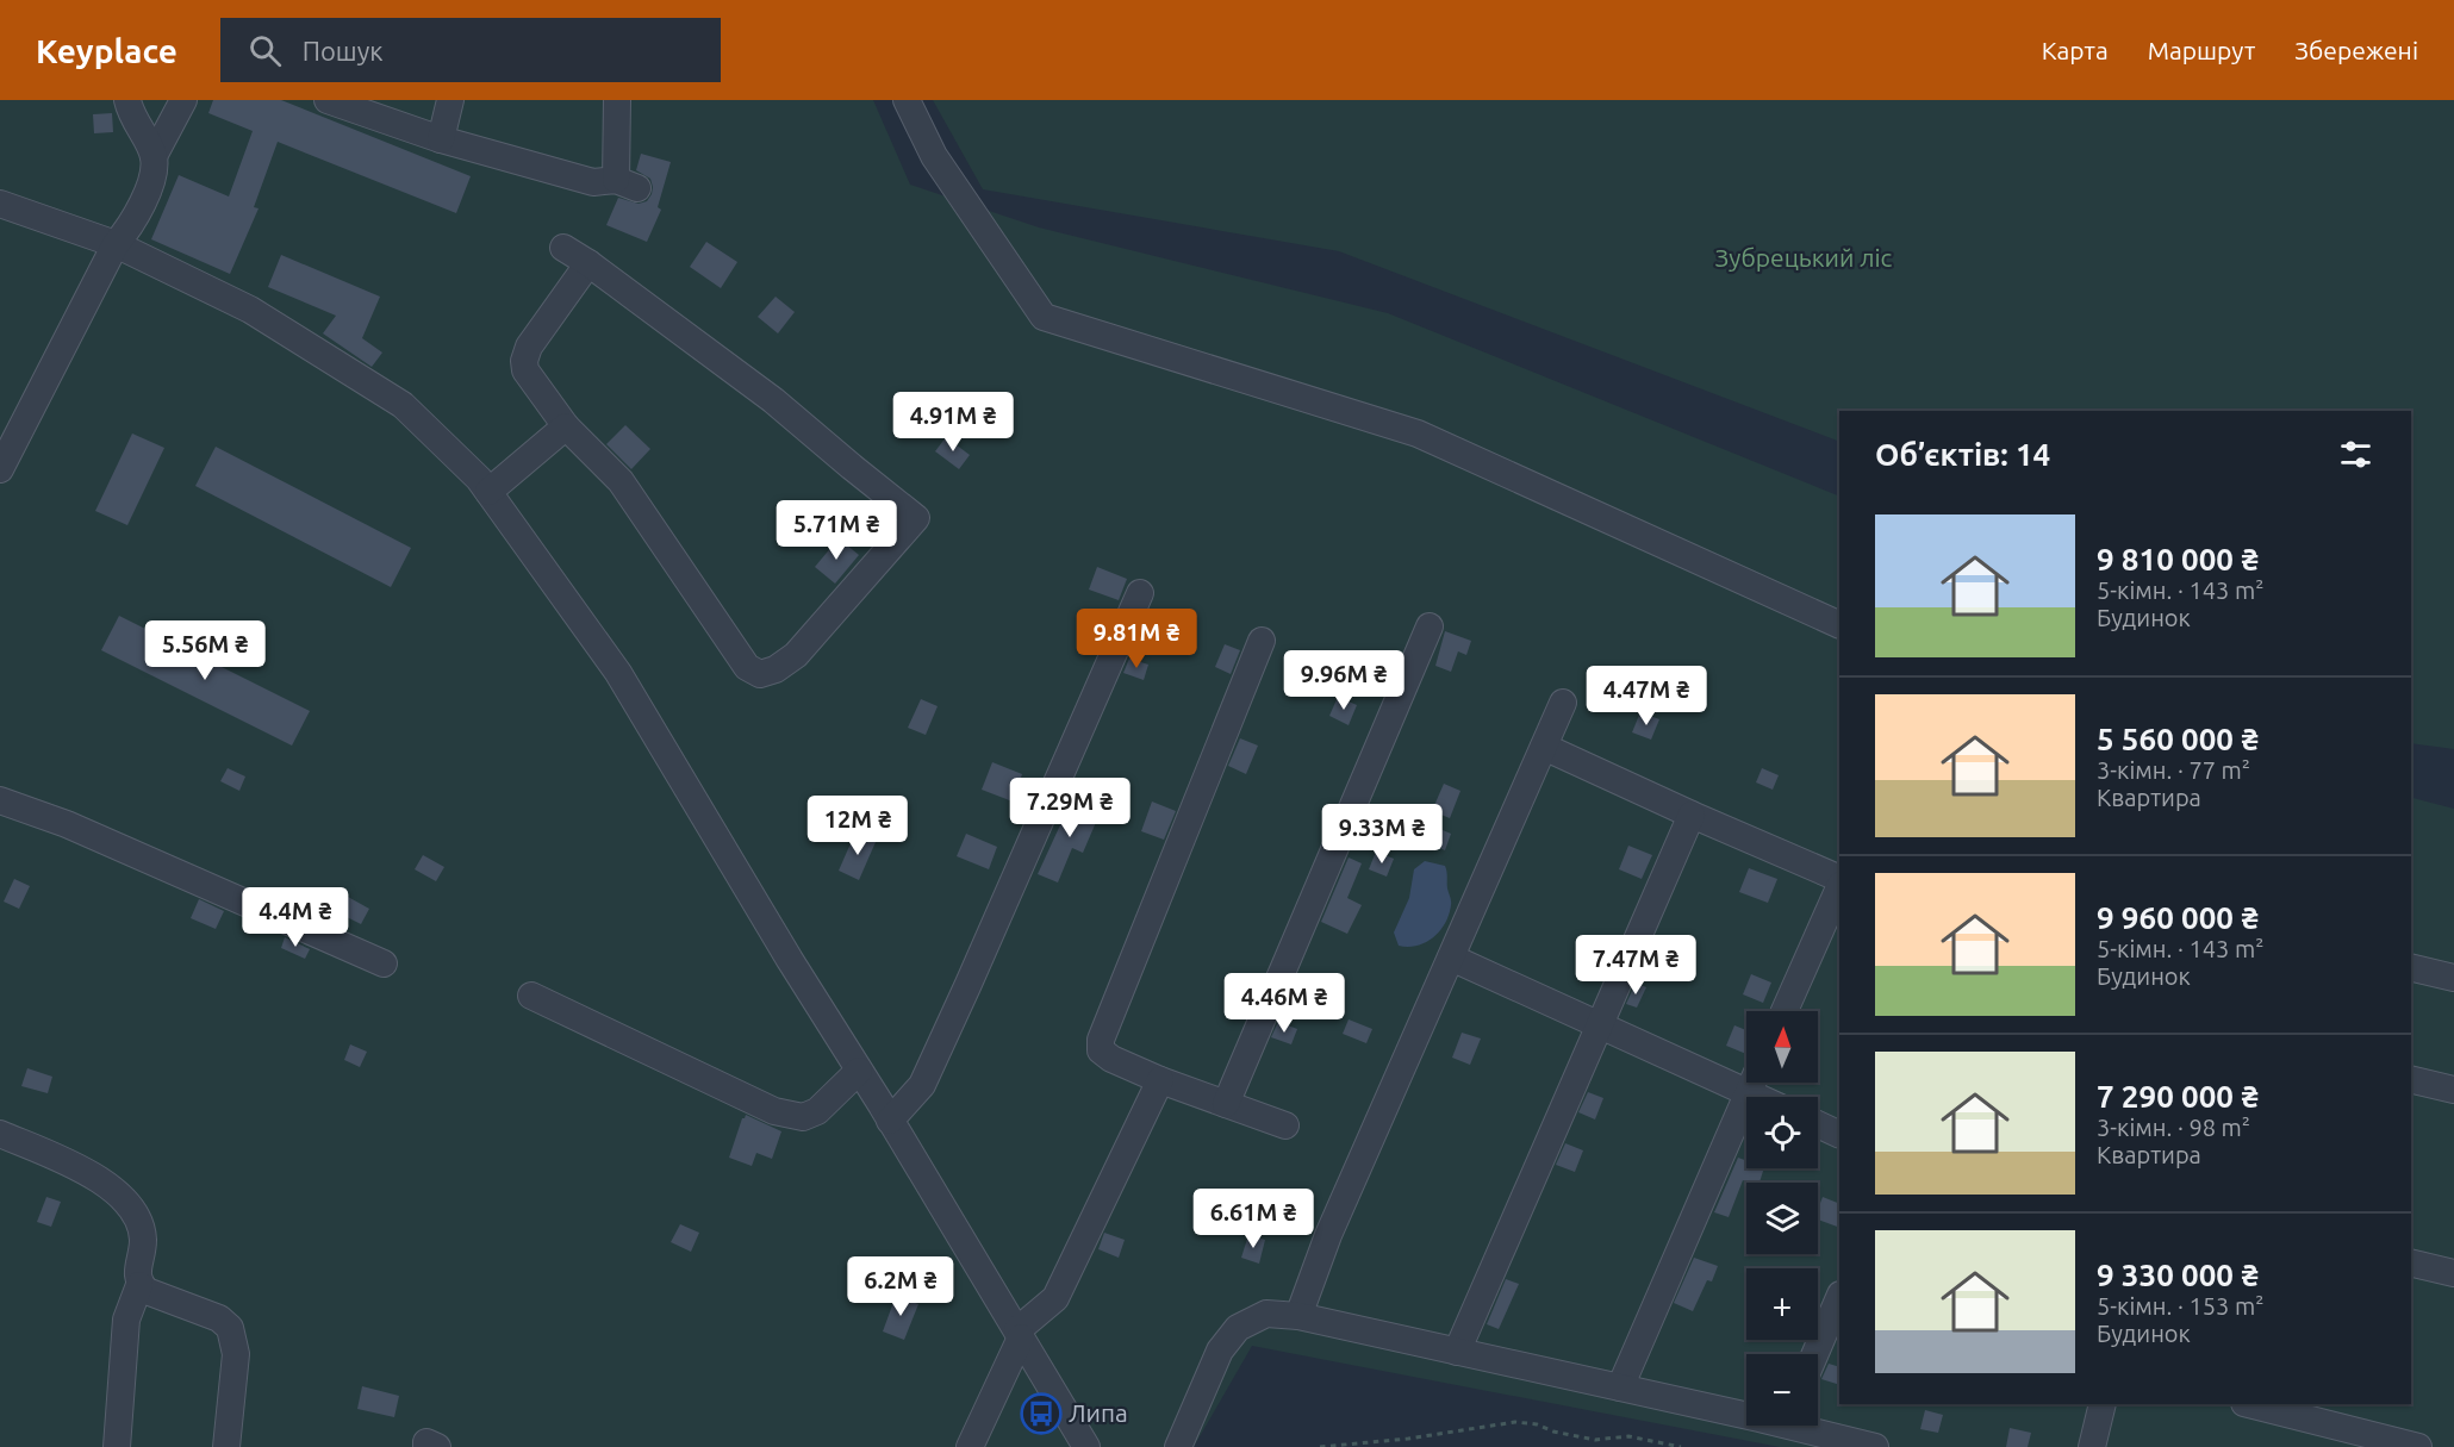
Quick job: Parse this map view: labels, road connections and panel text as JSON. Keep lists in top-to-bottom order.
{
  "parks": ["Зубрецький ліс"],
  "places": {
    "bus stop": ["Липа"]
  },
  "north": "top",
  "page": {
    "header": "Keyplace",
    "search": "Пошук",
    "nav": ["Карта", "Маршрут", "Збережені"],
    "price": [
      "4.91M ₴",
      "5.71M ₴",
      "9.81M ₴",
      "5.56M ₴",
      "9.96M ₴",
      "4.47M ₴",
      "7.29M ₴",
      "12M ₴",
      "9.33M ₴",
      "4.4M ₴",
      "7.47M ₴",
      "4.46M ₴",
      "6.61M ₴",
      "6.2M ₴"
    ],
    "heading": "Об’єктів: 14",
    "list": [
      {
        "name": "9 810 000 ₴",
        "note": "5-кімн. · 143 m² · Будинок"
      },
      {
        "name": "5 560 000 ₴",
        "note": "3-кімн. · 77 m² · Квартира"
      },
      {
        "name": "9 960 000 ₴",
        "note": "5-кімн. · 143 m² · Будинок"
      },
      {
        "name": "7 290 000 ₴",
        "note": "3-кімн. · 98 m² · Квартира"
      },
      {
        "name": "9 330 000 ₴",
        "note": "5-кімн. · 153 m² · Будинок"
      }
    ],
    "map_buttons": ["+", "−"]
  }
}
